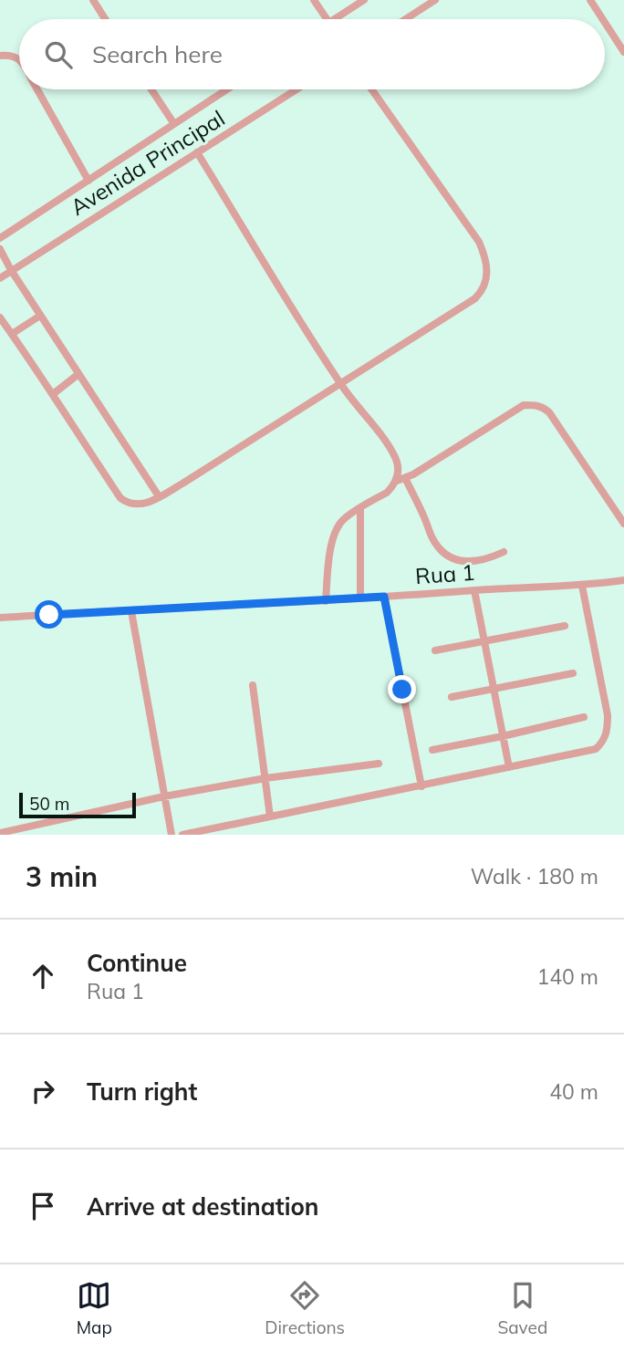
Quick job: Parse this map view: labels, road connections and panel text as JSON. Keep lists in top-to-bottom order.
{
  "streets": {
    "lane": ["Avenida Principal", "Rua 1"]
  },
  "scale_bar": "50 m",
  "page": {
    "search": "Search here",
    "scale": "50 m",
    "heading": ["3 min", "Walk · 180 m"],
    "list": [
      ["Continue", "Rua 1", "140 m"],
      ["Turn right", "40 m"],
      "Arrive at destination"
    ],
    "nav": ["Map", "Directions", "Saved"]
  }
}
